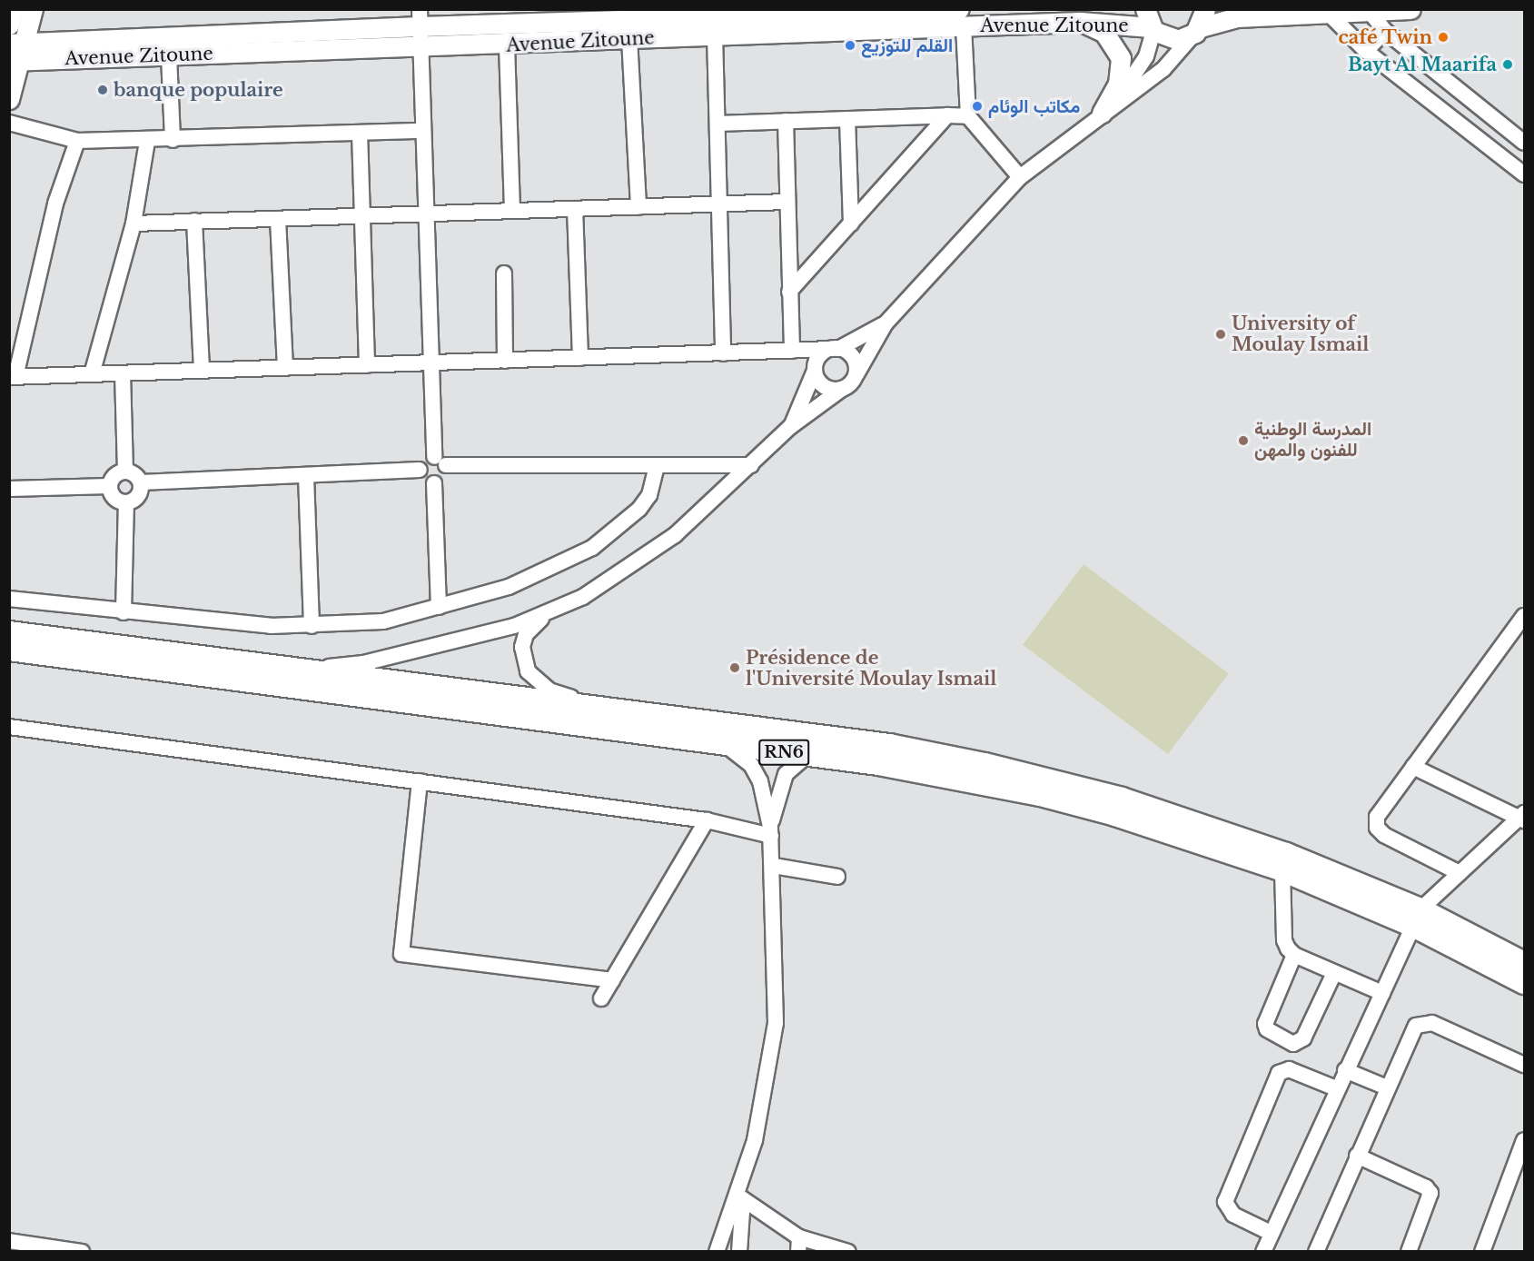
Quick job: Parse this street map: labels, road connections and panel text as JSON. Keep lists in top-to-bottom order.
{
  "streets": {
    "highway": ["RN6"],
    "main road": ["Avenue Zitoune"]
  },
  "places": [
    "café Twin",
    "القلم للتوزيع",
    "Bayt Al Maarifa",
    "banque populaire",
    "مكاتب الوئام",
    "University of Moulay Ismail",
    "المدرسة الوطنية للفنون والمهن",
    "Présidence de l'Université Moulay Ismail"
  ]
}
